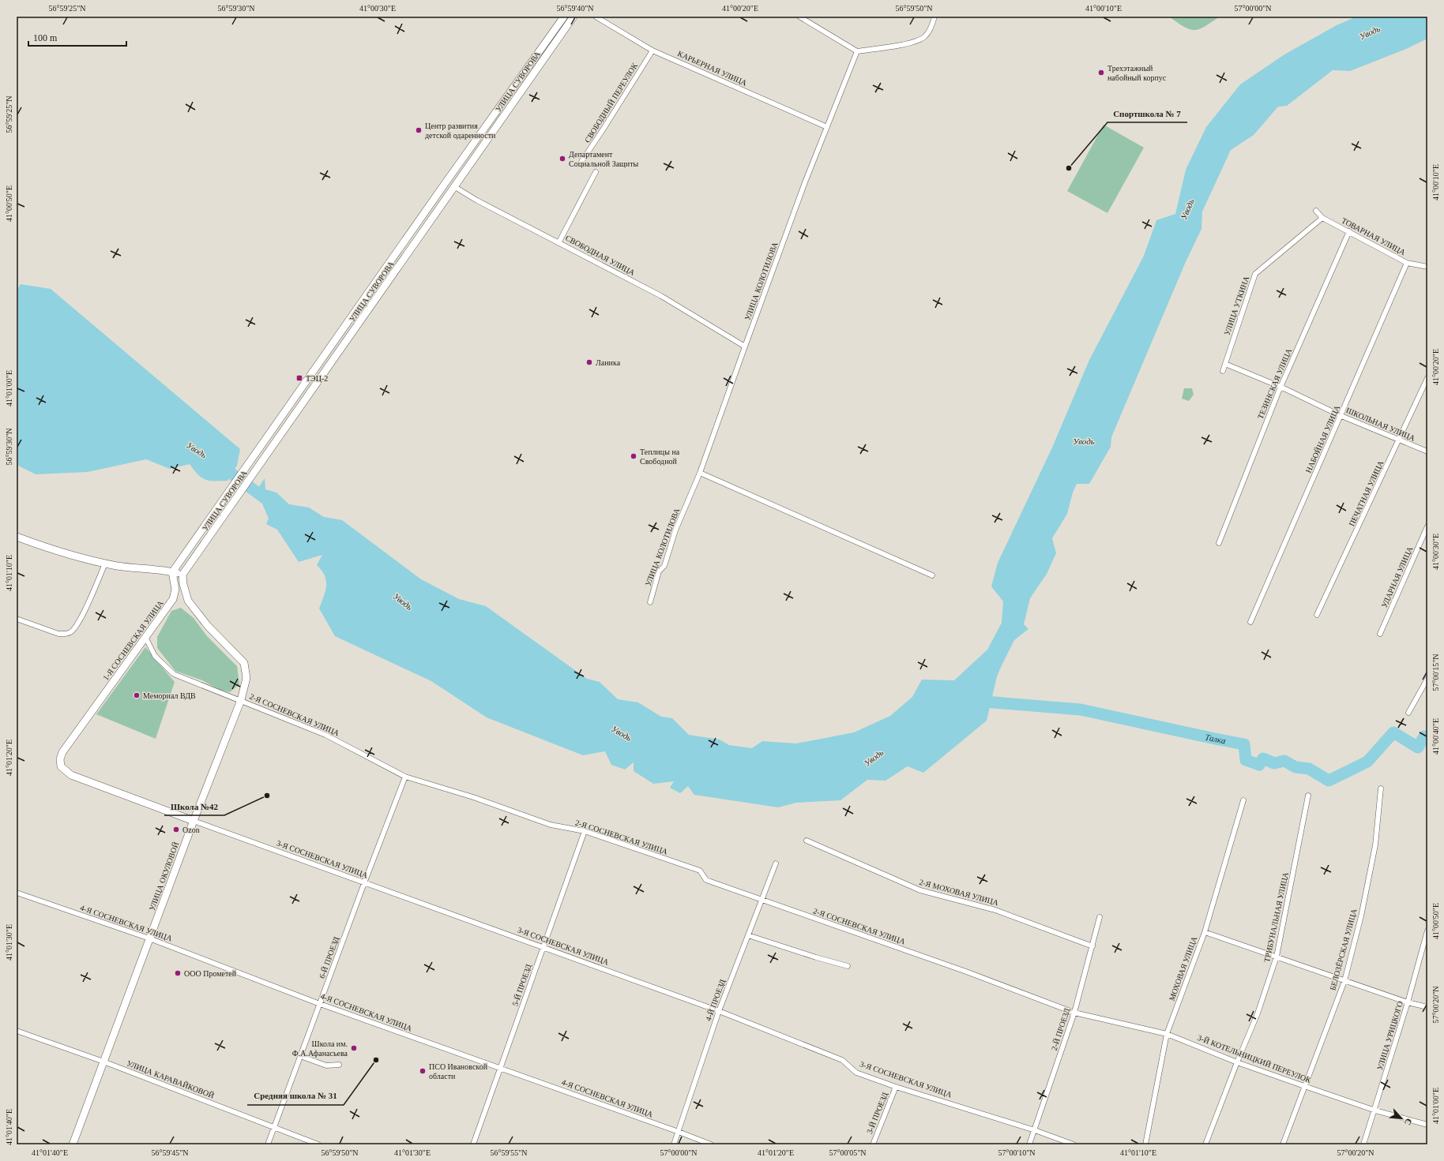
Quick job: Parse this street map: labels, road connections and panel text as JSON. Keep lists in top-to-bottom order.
{
  "streets": {
    "main road": [
      "УЛИЦА СУВОРОВА",
      "СВОБОДНАЯ УЛИЦА",
      "1-Я СОСНЕВСКАЯ УЛИЦА",
      "3-Я СОСНЕВСКАЯ УЛИЦА",
      "УЛИЦА ОКУЛОВОЙ"
    ],
    "street": [
      "КАРЬЕРНАЯ УЛИЦА",
      "СВОБОДНЫЙ ПЕРЕУЛОК",
      "ТОВАРНАЯ УЛИЦА",
      "УЛИЦА КОЛОТИЛОВА",
      "УЛИЦА УТКИНА",
      "ТЕЗИНСКАЯ УЛИЦА",
      "ШКОЛЬНАЯ УЛИЦА",
      "НАБОЙНАЯ УЛИЦА",
      "ПЕЧАТНАЯ УЛИЦА",
      "УДАРНАЯ УЛИЦА",
      "2-Я СОСНЕВСКАЯ УЛИЦА",
      "2-Я МОХОВАЯ УЛИЦА",
      "ТРИБУНАЛЬНАЯ УЛИЦА",
      "4-Я СОСНЕВСКАЯ УЛИЦА",
      "БЕЛОЗЁРСКАЯ УЛИЦА",
      "6-Й ПРОЕЗД",
      "МОХОВАЯ УЛИЦА",
      "5-Й ПРОЕЗД",
      "4-Й ПРОЕЗД",
      "2-Й ПРОЕЗД",
      "УЛИЦА УРИЦКОГО",
      "3-Й КОТЕЛЬНИЦКИЙ ПЕРЕУЛОК",
      "УЛИЦА КАРАВАЙКОВОЙ",
      "3-Й ПРОЕЗД"
    ]
  },
  "crossings": [
    ["КАРЬЕРНАЯ УЛИЦА", "СВОБОДНЫЙ ПЕРЕУЛОК"],
    ["КАРЬЕРНАЯ УЛИЦА", "УЛИЦА КОЛОТИЛОВА"],
    ["УЛИЦА СУВОРОВА", "СВОБОДНАЯ УЛИЦА"],
    ["УЛИЦА СУВОРОВА", "1-Я СОСНЕВСКАЯ УЛИЦА"],
    ["УЛИЦА СУВОРОВА", "УЛИЦА ОКУЛОВОЙ"],
    ["ТОВАРНАЯ УЛИЦА", "УЛИЦА УТКИНА"],
    ["ТОВАРНАЯ УЛИЦА", "ТЕЗИНСКАЯ УЛИЦА"],
    ["ТОВАРНАЯ УЛИЦА", "НАБОЙНАЯ УЛИЦА"],
    ["СВОБОДНАЯ УЛИЦА", "УЛИЦА КОЛОТИЛОВА"],
    ["УЛИЦА УТКИНА", "ШКОЛЬНАЯ УЛИЦА"],
    ["ТЕЗИНСКАЯ УЛИЦА", "ШКОЛЬНАЯ УЛИЦА"],
    ["ШКОЛЬНАЯ УЛИЦА", "НАБОЙНАЯ УЛИЦА"],
    ["ШКОЛЬНАЯ УЛИЦА", "ПЕЧАТНАЯ УЛИЦА"],
    ["1-Я СОСНЕВСКАЯ УЛИЦА", "2-Я СОСНЕВСКАЯ УЛИЦА"],
    ["1-Я СОСНЕВСКАЯ УЛИЦА", "3-Я СОСНЕВСКАЯ УЛИЦА"],
    ["2-Я СОСНЕВСКАЯ УЛИЦА", "УЛИЦА ОКУЛОВОЙ"],
    ["2-Я СОСНЕВСКАЯ УЛИЦА", "6-Й ПРОЕЗД"],
    ["2-Я СОСНЕВСКАЯ УЛИЦА", "5-Й ПРОЕЗД"],
    ["2-Я СОСНЕВСКАЯ УЛИЦА", "4-Й ПРОЕЗД"],
    ["2-Я СОСНЕВСКАЯ УЛИЦА", "2-Й ПРОЕЗД"],
    ["2-Я СОСНЕВСКАЯ УЛИЦА", "3-Й КОТЕЛЬНИЦКИЙ ПЕРЕУЛОК"],
    ["3-Я СОСНЕВСКАЯ УЛИЦА", "УЛИЦА ОКУЛОВОЙ"],
    ["3-Я СОСНЕВСКАЯ УЛИЦА", "6-Й ПРОЕЗД"],
    ["3-Я СОСНЕВСКАЯ УЛИЦА", "5-Й ПРОЕЗД"],
    ["3-Я СОСНЕВСКАЯ УЛИЦА", "4-Й ПРОЕЗД"],
    ["3-Я СОСНЕВСКАЯ УЛИЦА", "2-Й ПРОЕЗД"],
    ["3-Я СОСНЕВСКАЯ УЛИЦА", "3-Й ПРОЕЗД"],
    ["УЛИЦА ОКУЛОВОЙ", "4-Я СОСНЕВСКАЯ УЛИЦА"],
    ["УЛИЦА ОКУЛОВОЙ", "УЛИЦА КАРАВАЙКОВОЙ"],
    ["2-Я МОХОВАЯ УЛИЦА", "2-Й ПРОЕЗД"],
    ["ТРИБУНАЛЬНАЯ УЛИЦА", "3-Й КОТЕЛЬНИЦКИЙ ПЕРЕУЛОК"],
    ["4-Я СОСНЕВСКАЯ УЛИЦА", "6-Й ПРОЕЗД"],
    ["4-Я СОСНЕВСКАЯ УЛИЦА", "5-Й ПРОЕЗД"],
    ["4-Я СОСНЕВСКАЯ УЛИЦА", "4-Й ПРОЕЗД"],
    ["БЕЛОЗЁРСКАЯ УЛИЦА", "3-Й КОТЕЛЬНИЦКИЙ ПЕРЕУЛОК"],
    ["6-Й ПРОЕЗД", "УЛИЦА КАРАВАЙКОВОЙ"],
    ["МОХОВАЯ УЛИЦА", "3-Й КОТЕЛЬНИЦКИЙ ПЕРЕУЛОК"],
    ["2-Й ПРОЕЗД", "3-Й КОТЕЛЬНИЦКИЙ ПЕРЕУЛОК"],
    ["УЛИЦА УРИЦКОГО", "3-Й КОТЕЛЬНИЦКИЙ ПЕРЕУЛОК"]
  ],
  "water": ["Уводь", "Талка"],
  "places": {
    "other": [
      "Трехэтажный набойный корпус",
      "Центр развития детской одаренности",
      "Департамент Социальной Защиты",
      "Спортшкола № 7",
      "Ланика",
      "Теплицы на Свободной",
      "Мемориал ВДВ",
      "Школа №42",
      "Ozon",
      "ООО Прометей",
      "Школа им. Ф.А.Афанасьева",
      "Средняя школа № 31",
      "ПСО Ивановской области"
    ],
    "transit": ["ТЭЦ-2"]
  },
  "scale_bar": "100 m",
  "north": "bottom right",
  "coordinates": [
    "56°59'25\"N",
    "56°59'30\"N",
    "41°00'30\"E",
    "56°59'40\"N",
    "41°00'20\"E",
    "56°59'50\"N",
    "41°00'10\"E",
    "57°00'00\"N",
    "41°00'50\"E",
    "41°01'00\"E",
    "41°01'10\"E",
    "57°00'15\"N",
    "41°00'40\"E",
    "41°01'20\"E",
    "41°01'30\"E",
    "57°00'20\"N",
    "41°01'40\"E",
    "56°59'45\"N",
    "56°59'55\"N",
    "57°00'05\"N",
    "57°00'10\"N"
  ]
}
